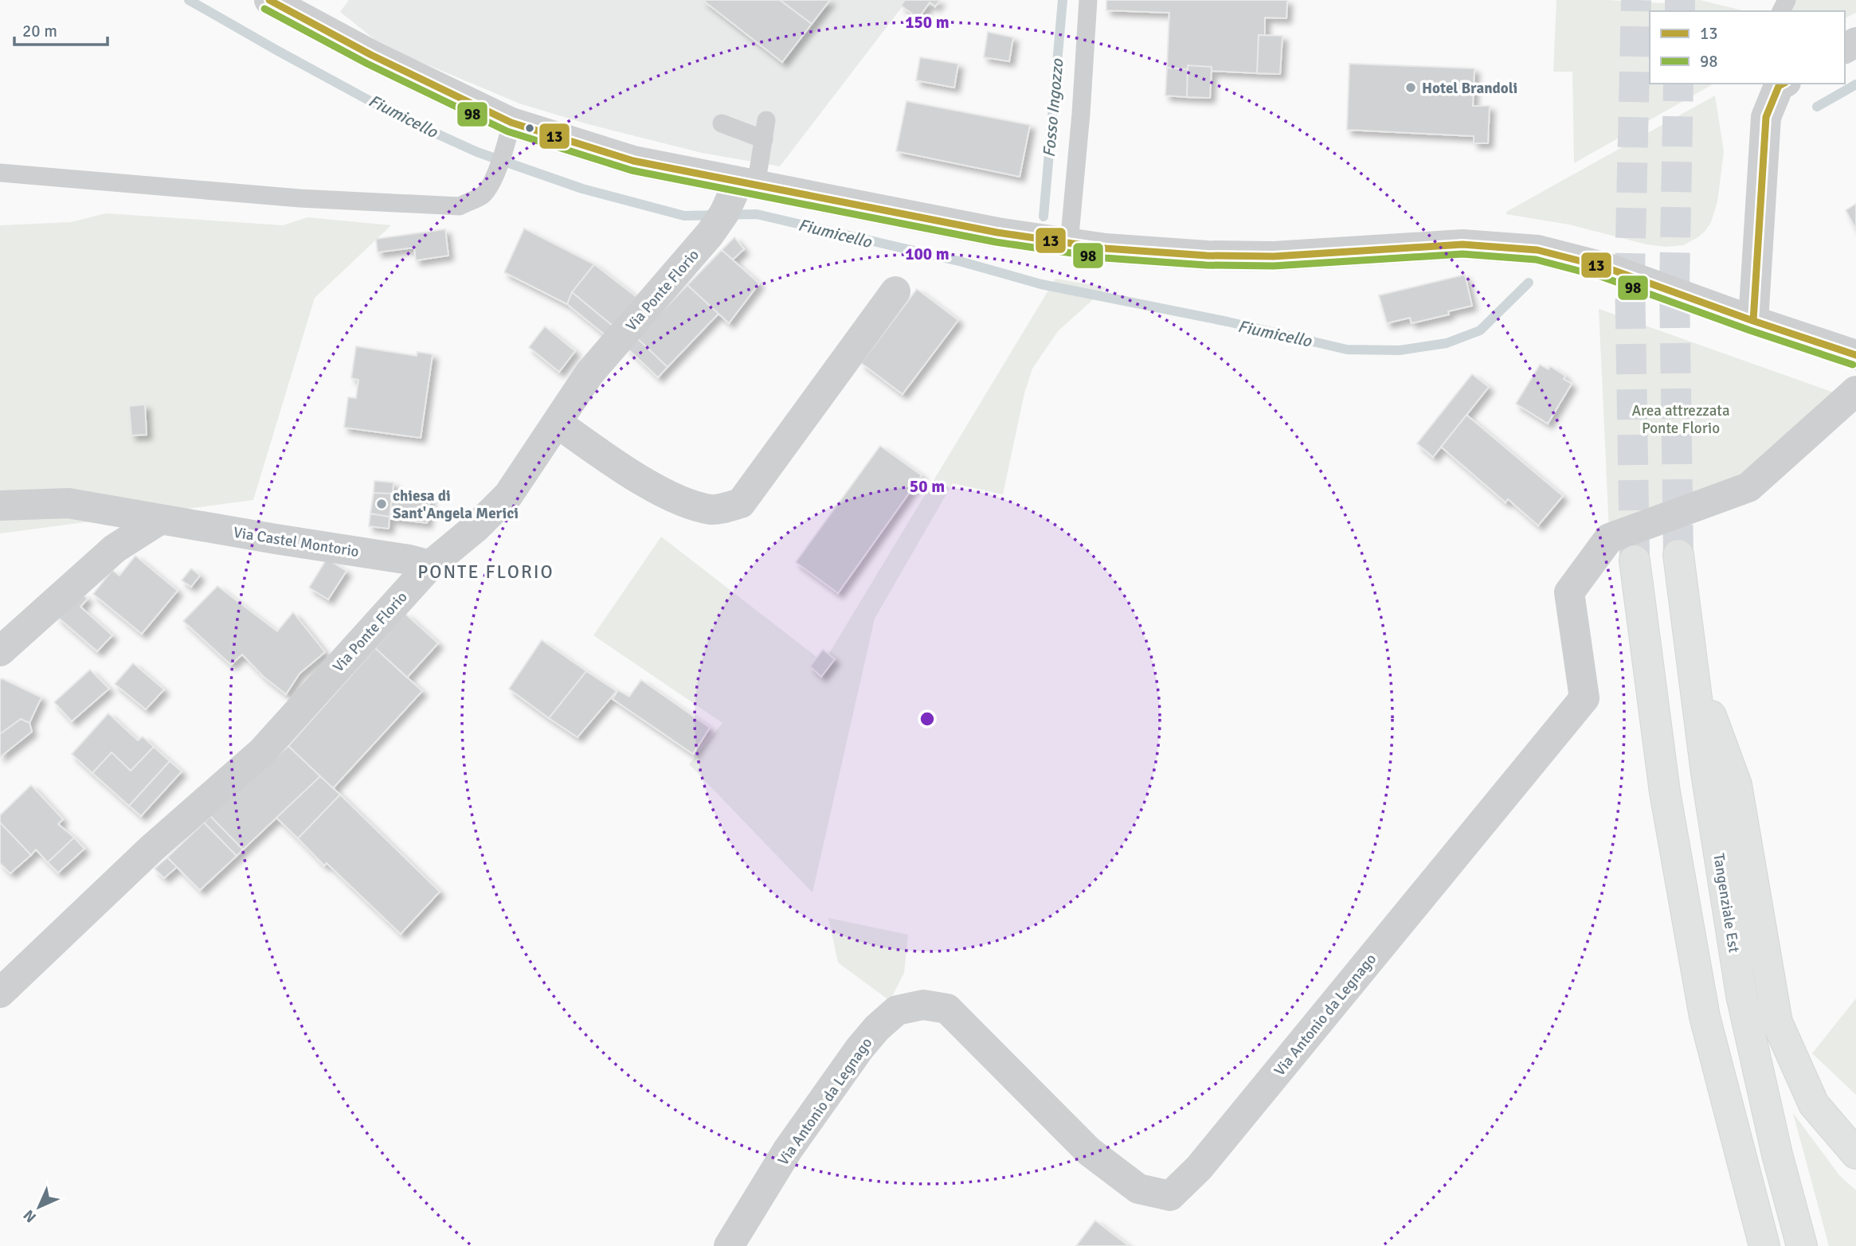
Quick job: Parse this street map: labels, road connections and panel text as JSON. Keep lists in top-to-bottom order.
{
  "streets": {
    "highway": ["Tangenziale Est"],
    "street": ["Via Ponte Florio", "Via Castel Montorio", "Via Antonio da Legnago"]
  },
  "crossings": [
    ["Via Ponte Florio", "Via Castel Montorio"]
  ],
  "districts": ["PONTE FLORIO"],
  "water": ["Fosso Ingozzo", "Fiumicello"],
  "parks": ["Area attrezzata Ponte Florio"],
  "places": ["Hotel Brandoli", "chiesa di Sant'Angela Merici"],
  "lines": ["transit line 13", "transit line 98"],
  "legend": ["13", "98"],
  "scale_bar": "20 m",
  "north": "bottom left",
  "rings": ["150 m", "100 m", "50 m"]
}
